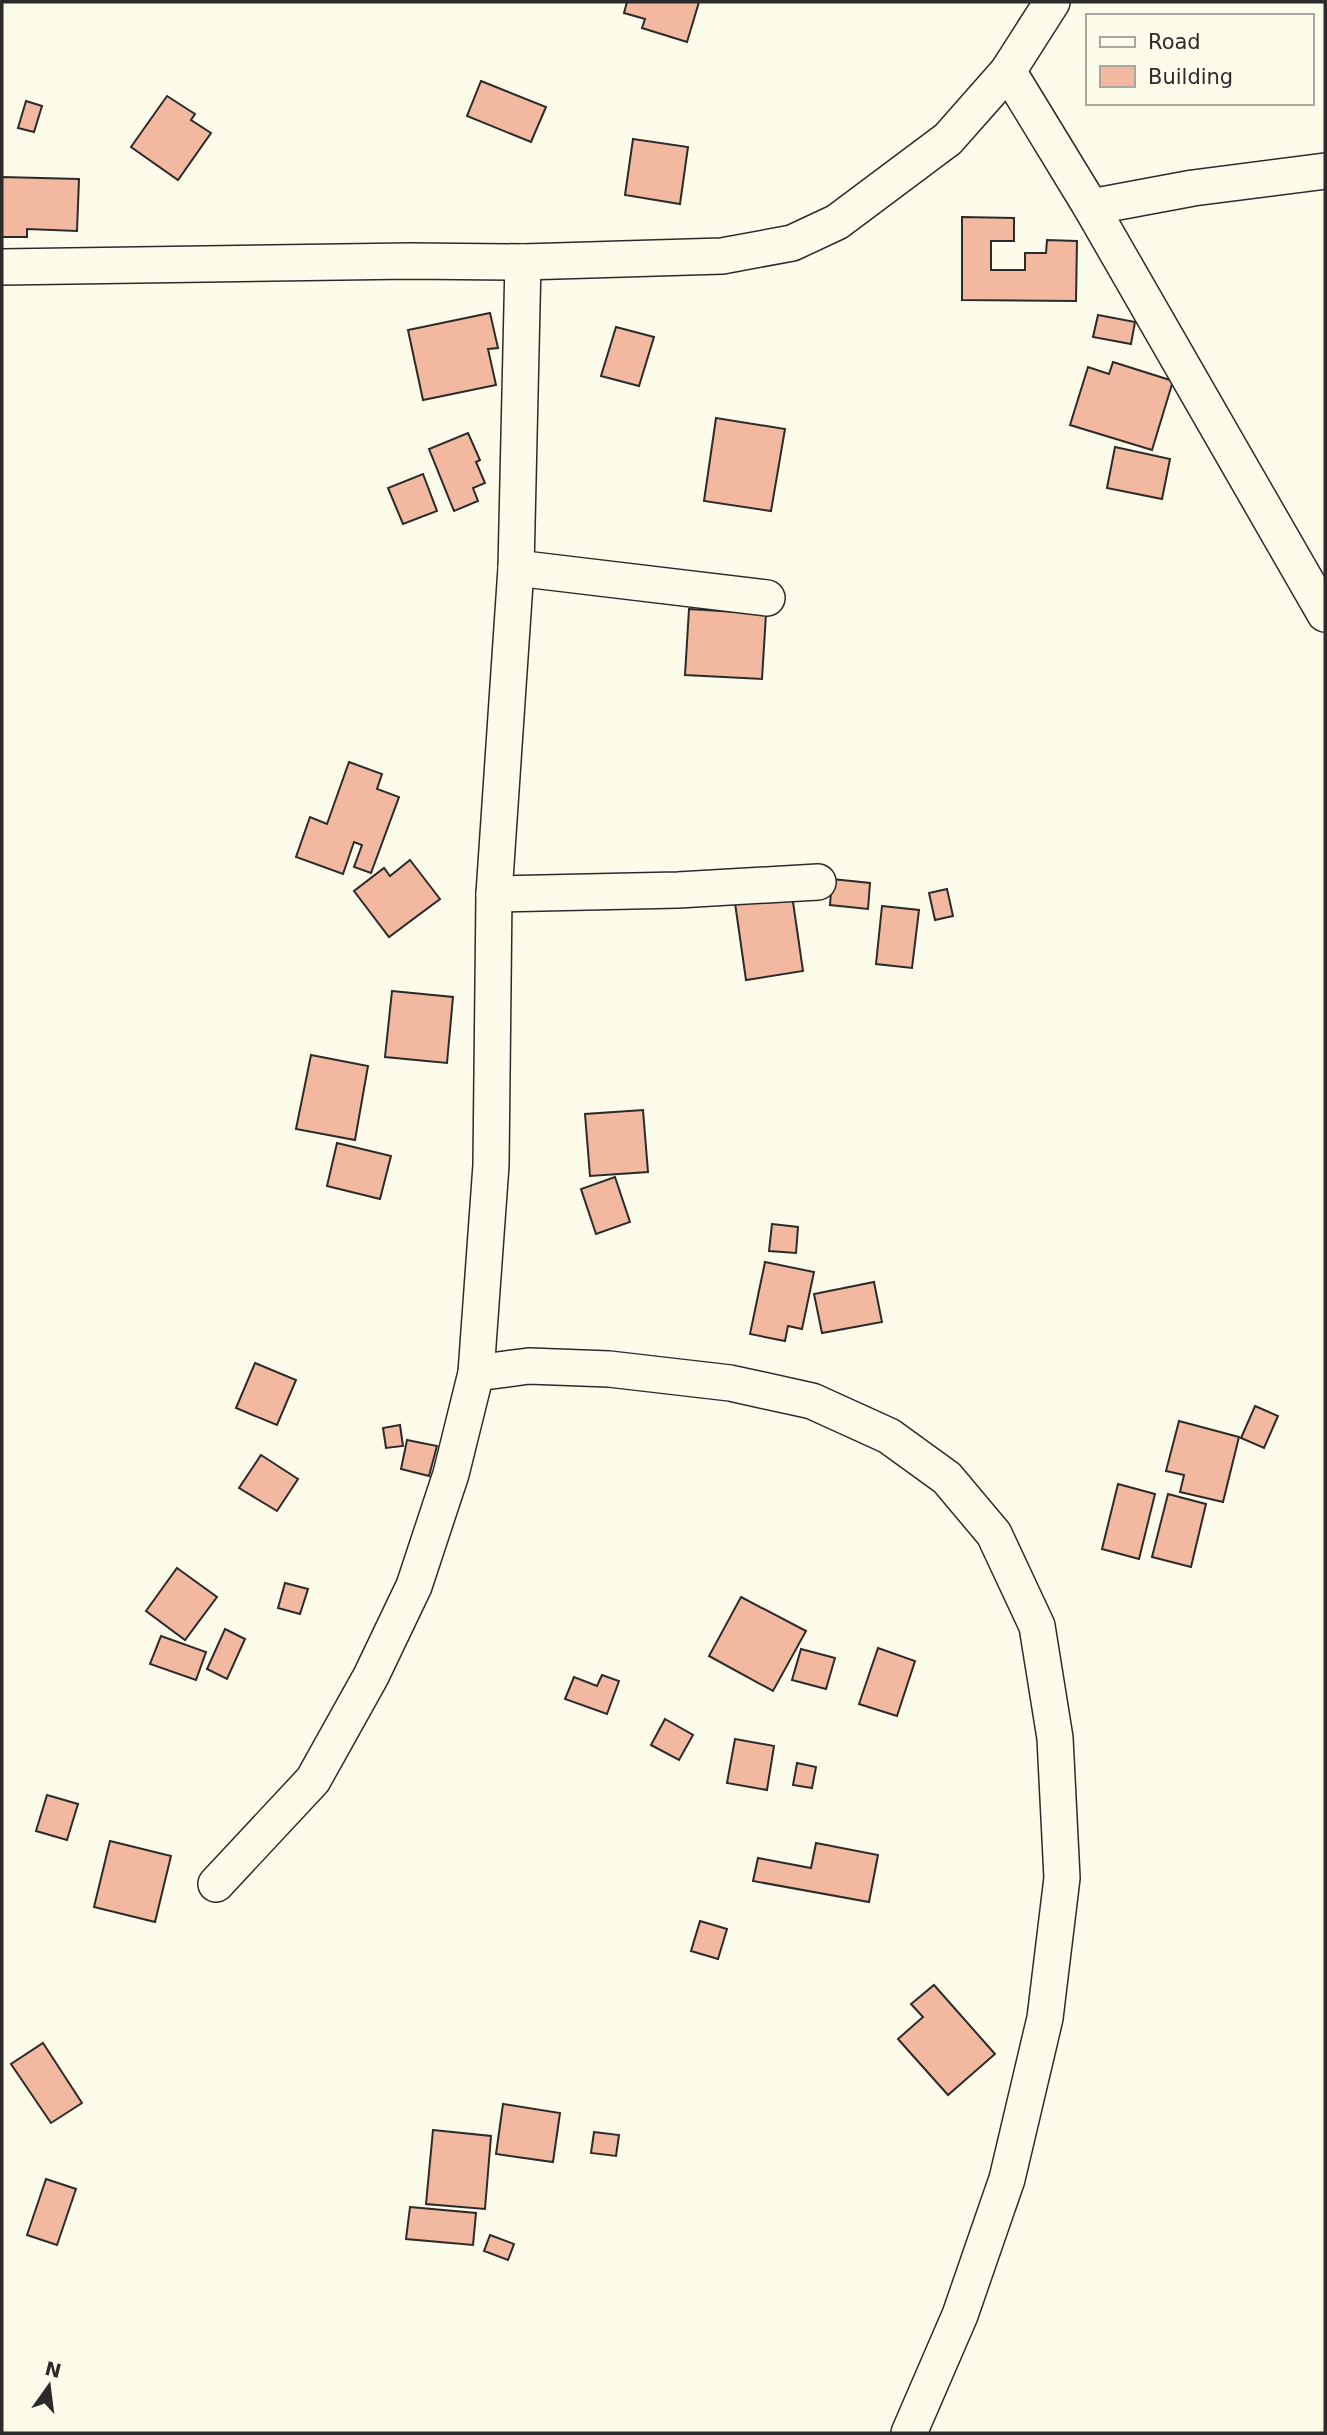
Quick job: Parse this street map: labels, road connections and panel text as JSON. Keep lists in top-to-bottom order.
{
  "legend": ["Road", "Building"],
  "north": "top"
}
